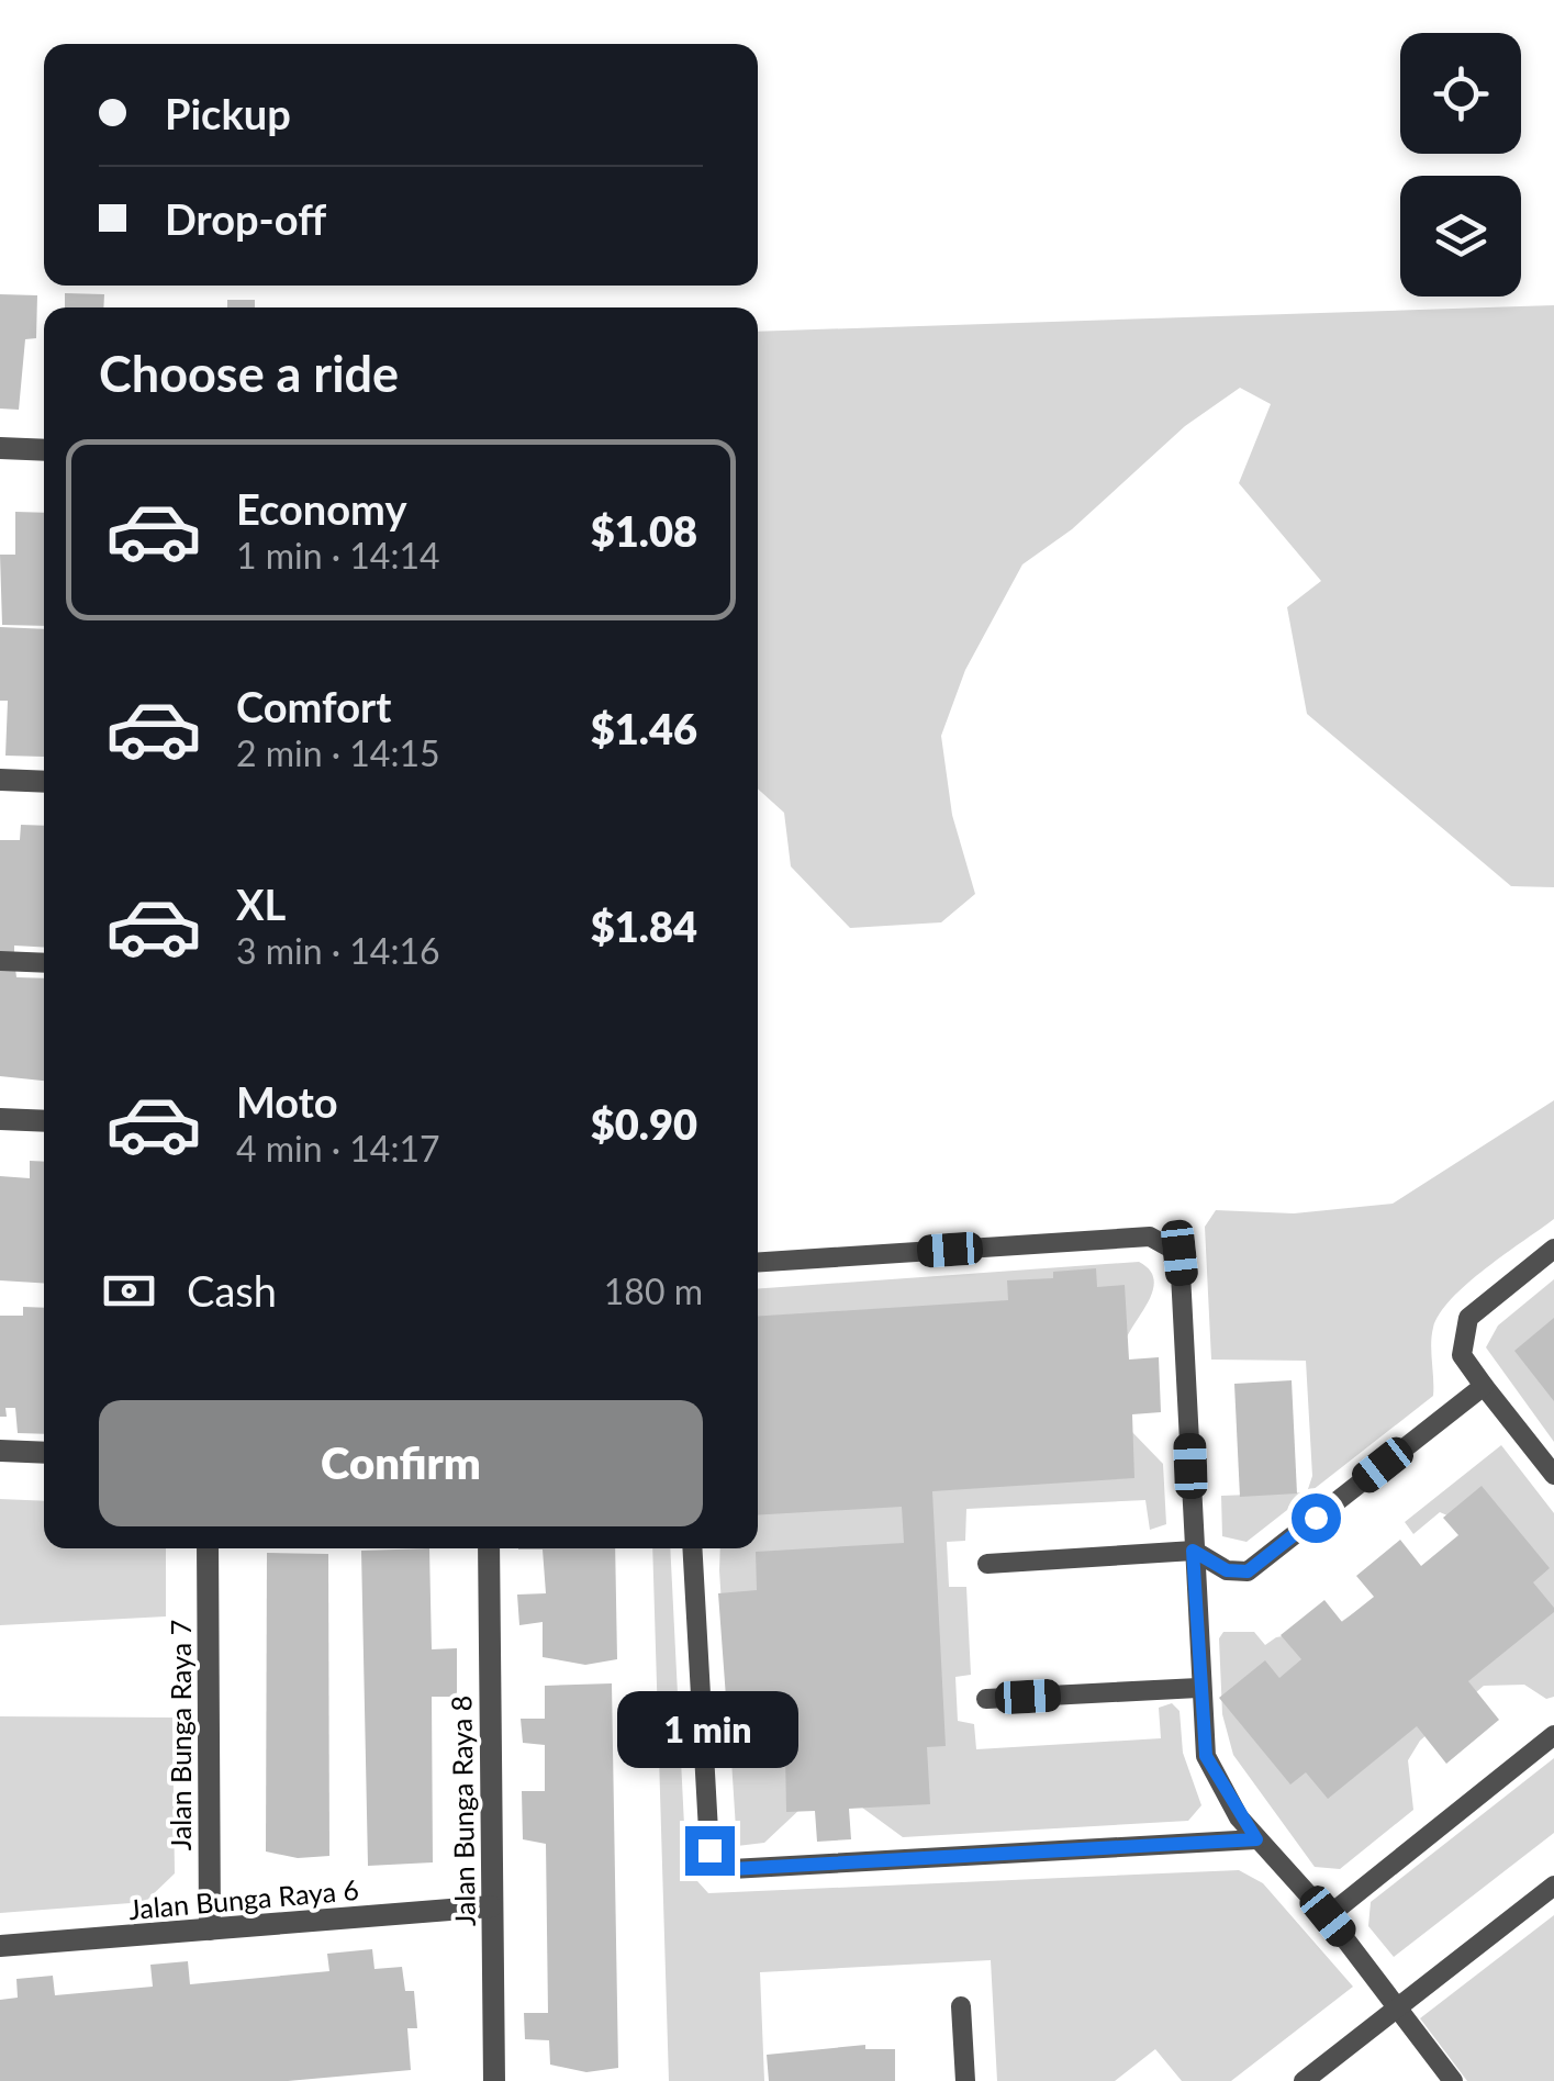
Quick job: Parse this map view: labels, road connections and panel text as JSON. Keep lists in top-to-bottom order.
{
  "streets": {
    "street": ["Jalan Bunga Raya 7", "Jalan Bunga Raya 8", "Jalan Bunga Raya 6"]
  },
  "crossings": [
    ["Jalan Bunga Raya 7", "Jalan Bunga Raya 6"],
    ["Jalan Bunga Raya 8", "Jalan Bunga Raya 6"]
  ],
  "page": {
    "banner": ["Pickup", "Drop-off"],
    "heading": "Choose a ride",
    "list": [
      {
        "name": "Economy",
        "note": "1 min · 14:14",
        "value": "$1.08"
      },
      {
        "name": "Comfort",
        "note": "2 min · 14:15",
        "value": "$1.46"
      },
      {
        "name": "XL",
        "note": "3 min · 14:16",
        "value": "$1.84"
      },
      {
        "name": "Moto",
        "note": "4 min · 14:17",
        "value": "$0.90"
      }
    ],
    "pay": ["Cash", "180 m"],
    "buttons": "Confirm",
    "bubble": "1 min"
  }
}
